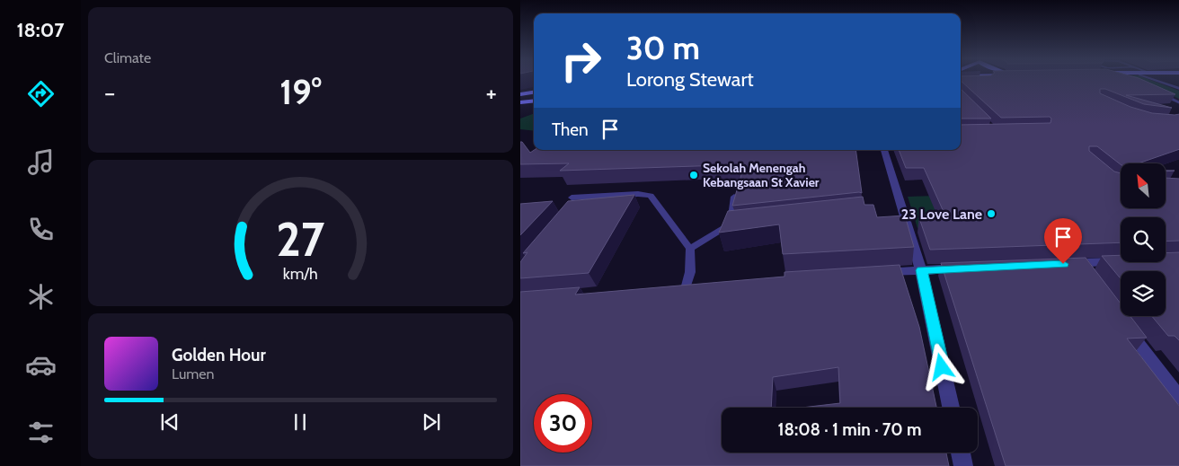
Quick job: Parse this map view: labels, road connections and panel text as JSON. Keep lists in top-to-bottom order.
{
  "places": ["Sekolah Menengah Kebangsaan St Xavier", "23 Love Lane"],
  "north": "top left",
  "page": {
    "tabs": "18:07",
    "tile": "Climate",
    "turn": ["30 m", "Lorong Stewart"],
    "heat": ["−", "19°", "+"],
    "then": "Then",
    "song": ["Golden Hour", "Lumen"],
    "limit": "30",
    "trip": "18:08 · 1 min · 70 m",
    "gauge": ["27", "km/h"]
  }
}
